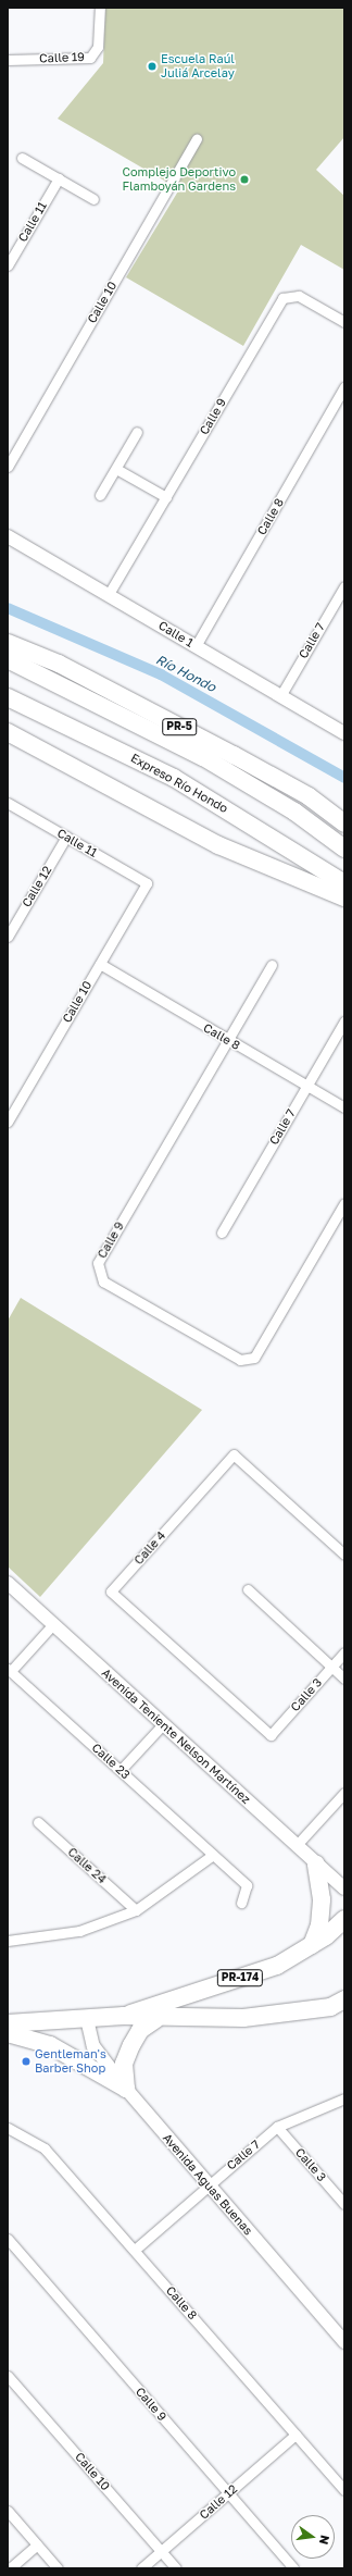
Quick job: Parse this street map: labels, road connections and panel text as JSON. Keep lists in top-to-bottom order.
{
  "streets": {
    "highway": ["PR-5", "Expreso Río Hondo", "PR-174"],
    "street": [
      "Calle 19",
      "Calle 11",
      "Calle 10",
      "Calle 9",
      "Calle 8",
      "Calle 1",
      "Calle 7",
      "Calle 12",
      "Calle 4",
      "Calle 3",
      "Avenida Teniente Nelson Martínez",
      "Calle 23",
      "Calle 24",
      "Avenida Aguas Buenas"
    ]
  },
  "crossings": [
    ["Calle 11", "Calle 10"],
    ["Calle 11", "Calle 12"],
    ["Calle 10", "Calle 8"],
    ["Calle 10", "Calle 12"],
    ["Calle 9", "Calle 8"],
    ["Calle 9", "Calle 1"],
    ["Calle 9", "Calle 12"],
    ["Calle 8", "Calle 1"],
    ["Calle 8", "Calle 7"],
    ["Calle 8", "Calle 12"],
    ["Calle 1", "Calle 7"],
    ["Calle 7", "Calle 3"],
    ["Calle 7", "Avenida Aguas Buenas"],
    ["Calle 4", "Calle 3"],
    ["PR-174", "Avenida Aguas Buenas"]
  ],
  "water": ["Río Hondo"],
  "places": ["Escuela Raúl Juliá Arcelay", "Complejo Deportivo Flamboyán Gardens", "Gentleman's Barber Shop"],
  "north": "right"
}
